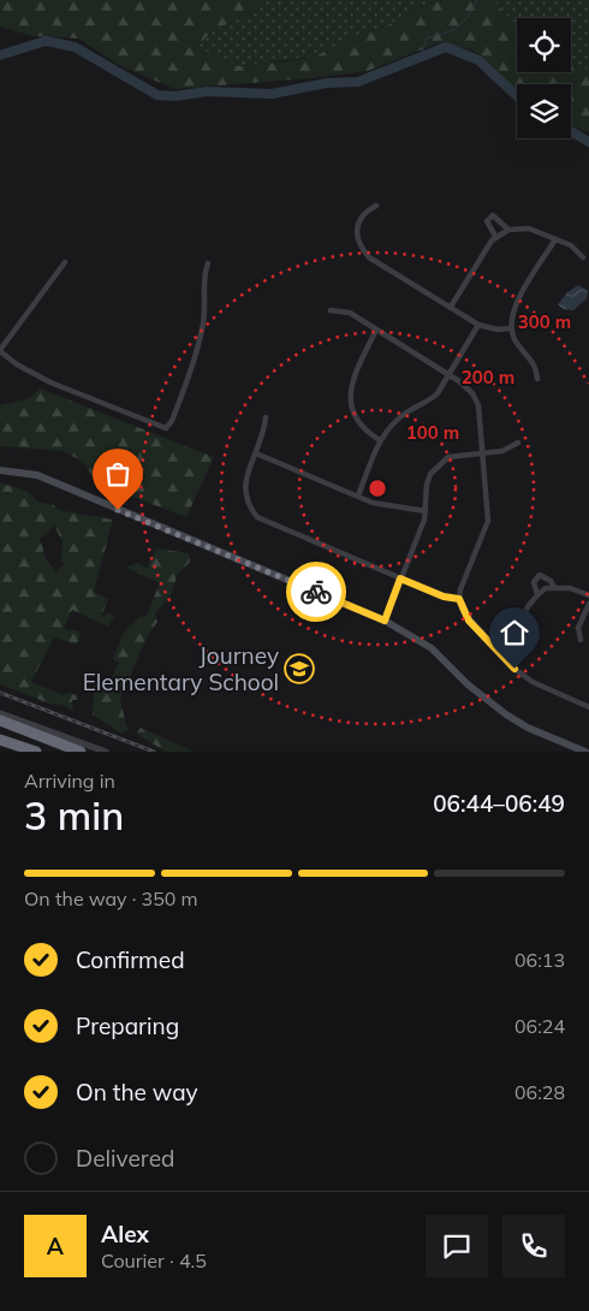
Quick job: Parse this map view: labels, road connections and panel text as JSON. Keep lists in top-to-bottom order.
{
  "places": {
    "school or university": ["Journey Elementary School"]
  },
  "page": {
    "heading": ["3 min", "Arriving in", "06:44–06:49"],
    "panel": ["Alex", "Courier · 4.5"],
    "bar": "On the way · 350 m",
    "list": [
      ["Confirmed", "06:13"],
      ["Preparing", "06:24"],
      ["On the way", "06:28"],
      "Delivered"
    ],
    "round": "A"
  },
  "rings": ["300 m", "200 m", "100 m"]
}
